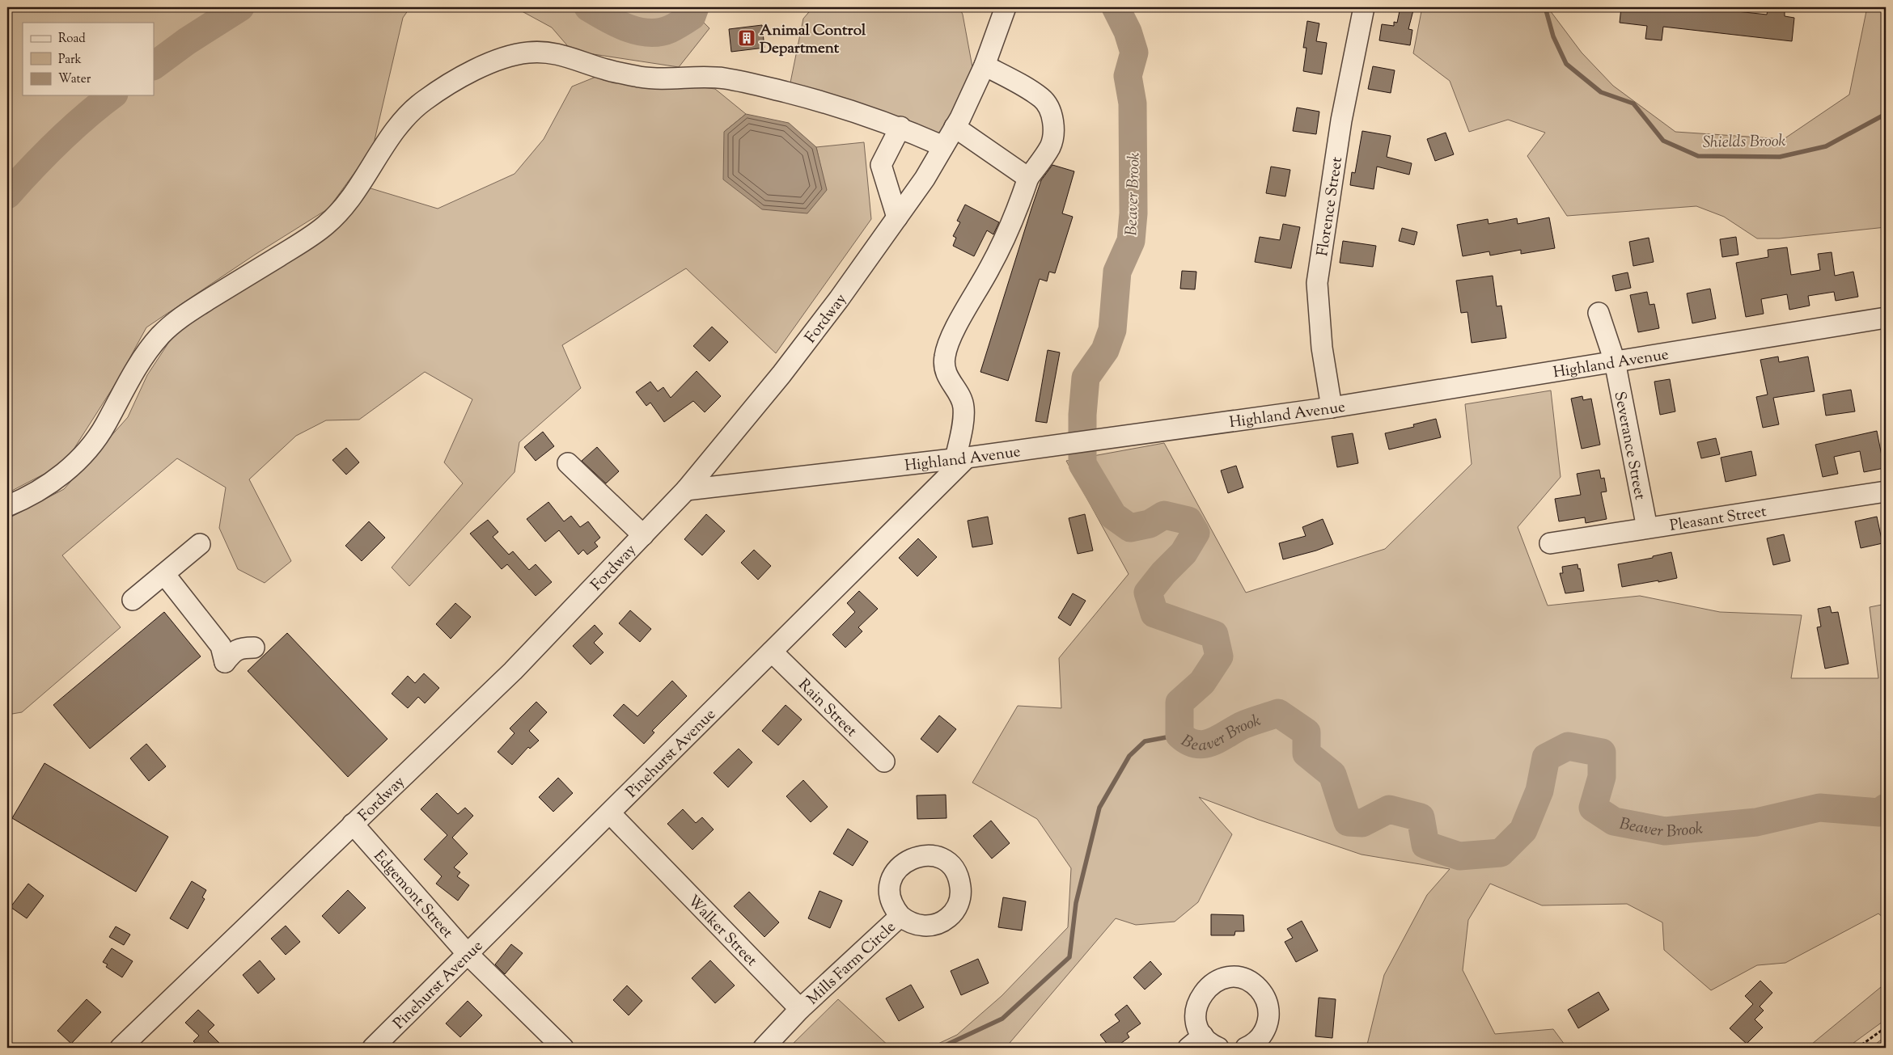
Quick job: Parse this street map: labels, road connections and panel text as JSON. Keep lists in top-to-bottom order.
{
  "streets": {
    "street": [
      "Florence Street",
      "Fordway",
      "Highland Avenue",
      "Severance Street",
      "Pleasant Street",
      "Rain Street",
      "Pinehurst Avenue",
      "Edgemont Street",
      "Walker Street",
      "Mills Farm Circle"
    ]
  },
  "crossings": [
    ["Florence Street", "Highland Avenue"],
    ["Fordway", "Highland Avenue"],
    ["Fordway", "Edgemont Street"],
    ["Highland Avenue", "Severance Street"],
    ["Highland Avenue", "Pinehurst Avenue"],
    ["Severance Street", "Pleasant Street"],
    ["Rain Street", "Pinehurst Avenue"],
    ["Pinehurst Avenue", "Edgemont Street"],
    ["Pinehurst Avenue", "Walker Street"],
    ["Walker Street", "Mills Farm Circle"]
  ],
  "water": ["Shields Brook", "Beaver Brook"],
  "places": {
    "building": ["Animal Control Department"]
  },
  "legend": ["Road", "Park", "Water"]
}
